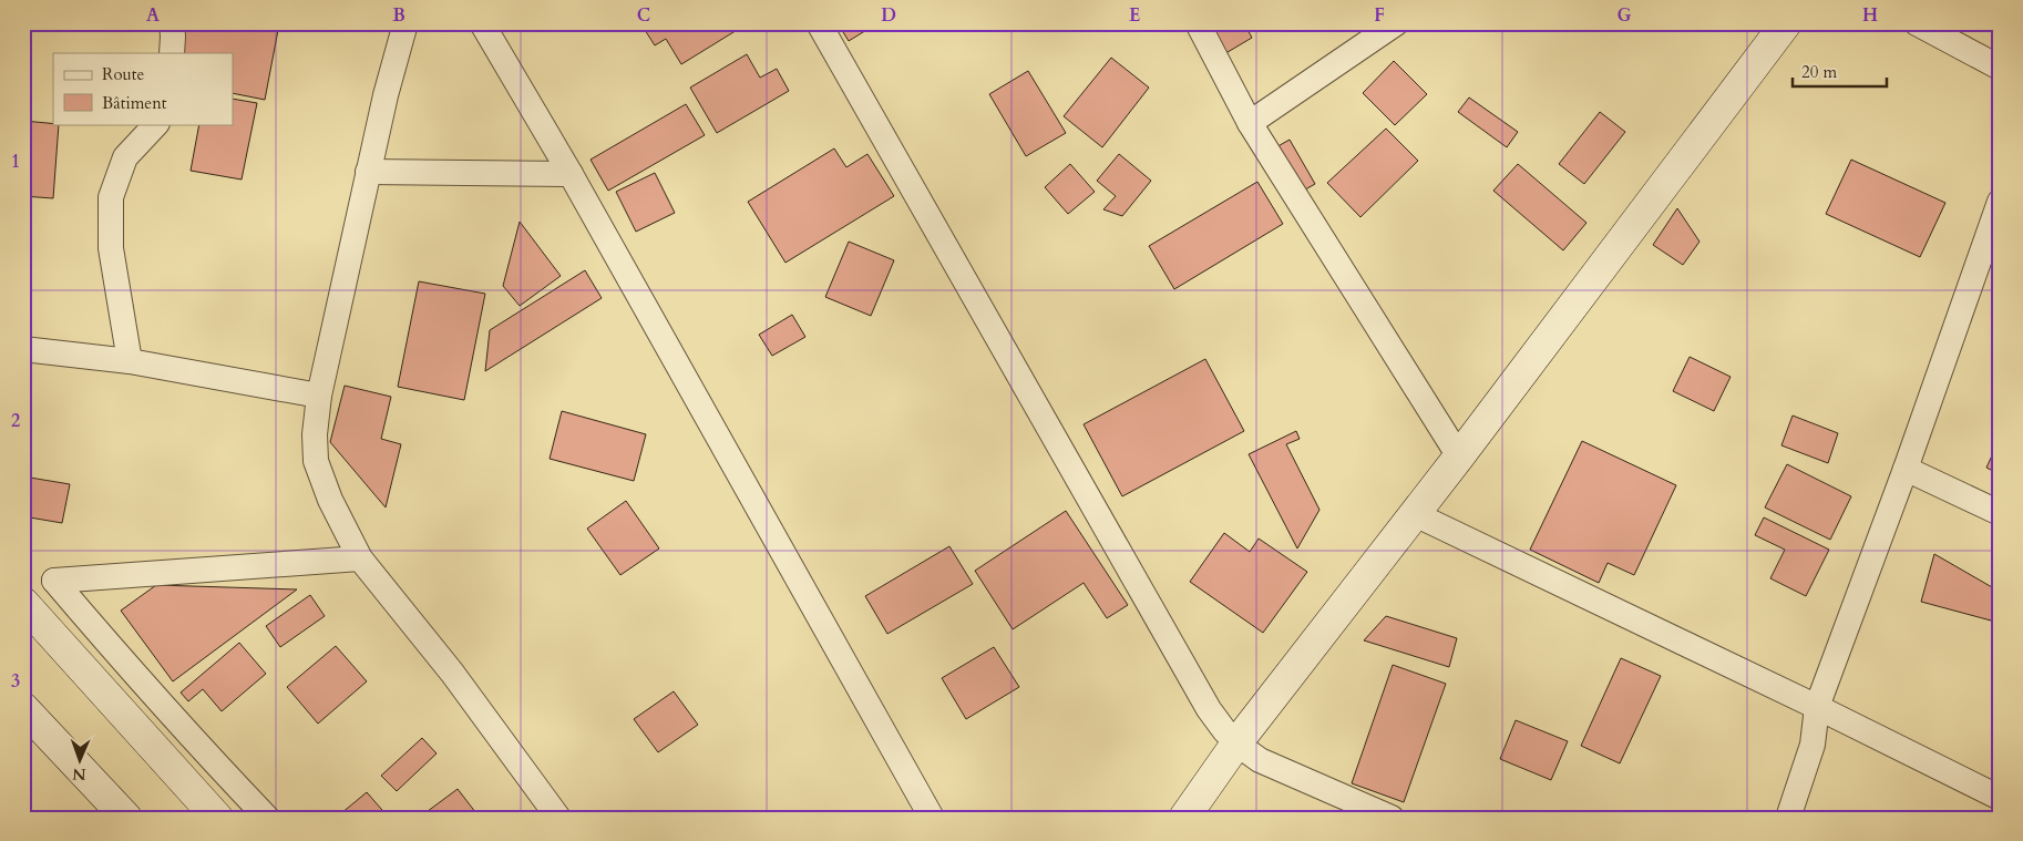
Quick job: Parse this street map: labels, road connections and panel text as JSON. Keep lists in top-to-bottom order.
{
  "legend": ["Route", "Bâtiment"],
  "scale_bar": "20 m",
  "north": "bottom",
  "grid": {
    "columns": [
      "A",
      "B",
      "C",
      "D",
      "E",
      "F",
      "G",
      "H"
    ],
    "rows": ["1", "2", "3"]
  }
}
